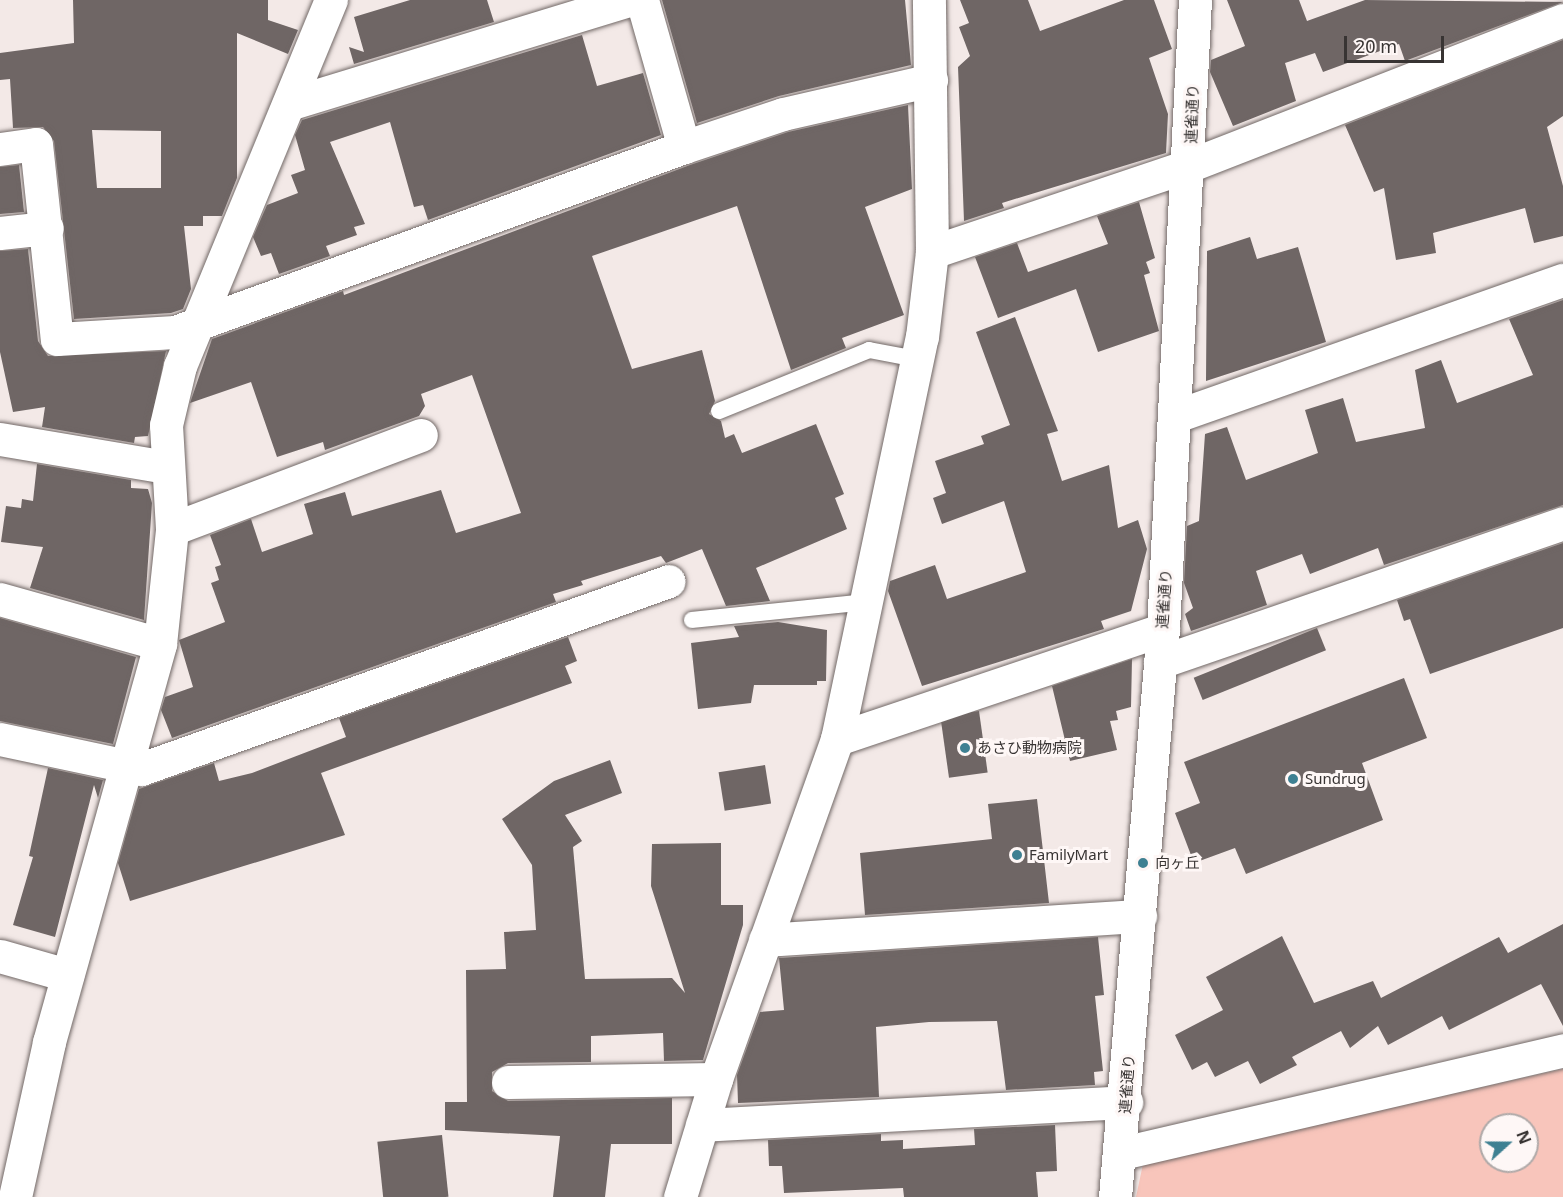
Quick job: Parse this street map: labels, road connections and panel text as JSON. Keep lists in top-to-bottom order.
{
  "streets": {
    "street": ["連雀通り"]
  },
  "places": [
    "あさひ動物病院",
    "Sundrug",
    "FamilyMart",
    "向ヶ丘"
  ],
  "scale_bar": "20 m",
  "north": "right"
}
